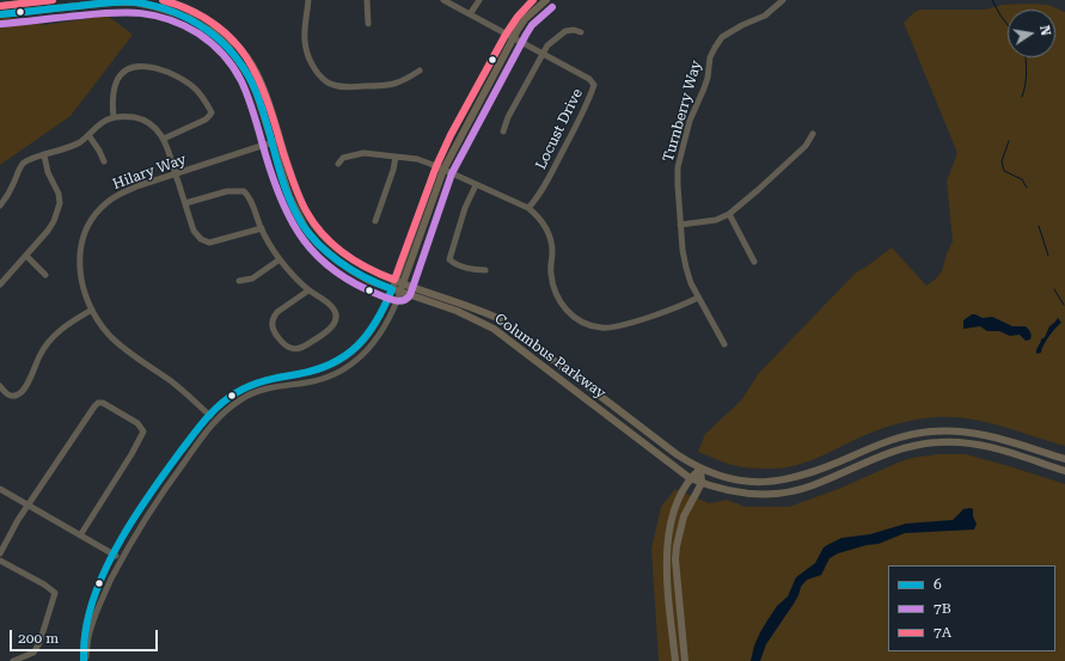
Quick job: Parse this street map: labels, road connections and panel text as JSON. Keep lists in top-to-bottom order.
{
  "streets": {
    "main road": ["Columbus Parkway"],
    "street": ["Turnberry Way", "Locust Drive", "Hilary Way"]
  },
  "crossings": [
    ["Hilary Way", "Columbus Parkway"]
  ],
  "lines": ["transit line 7A", "transit line 6", "transit line 7B"],
  "legend": ["6", "7B", "7A"],
  "scale_bar": "200 m",
  "north": "right"
}
